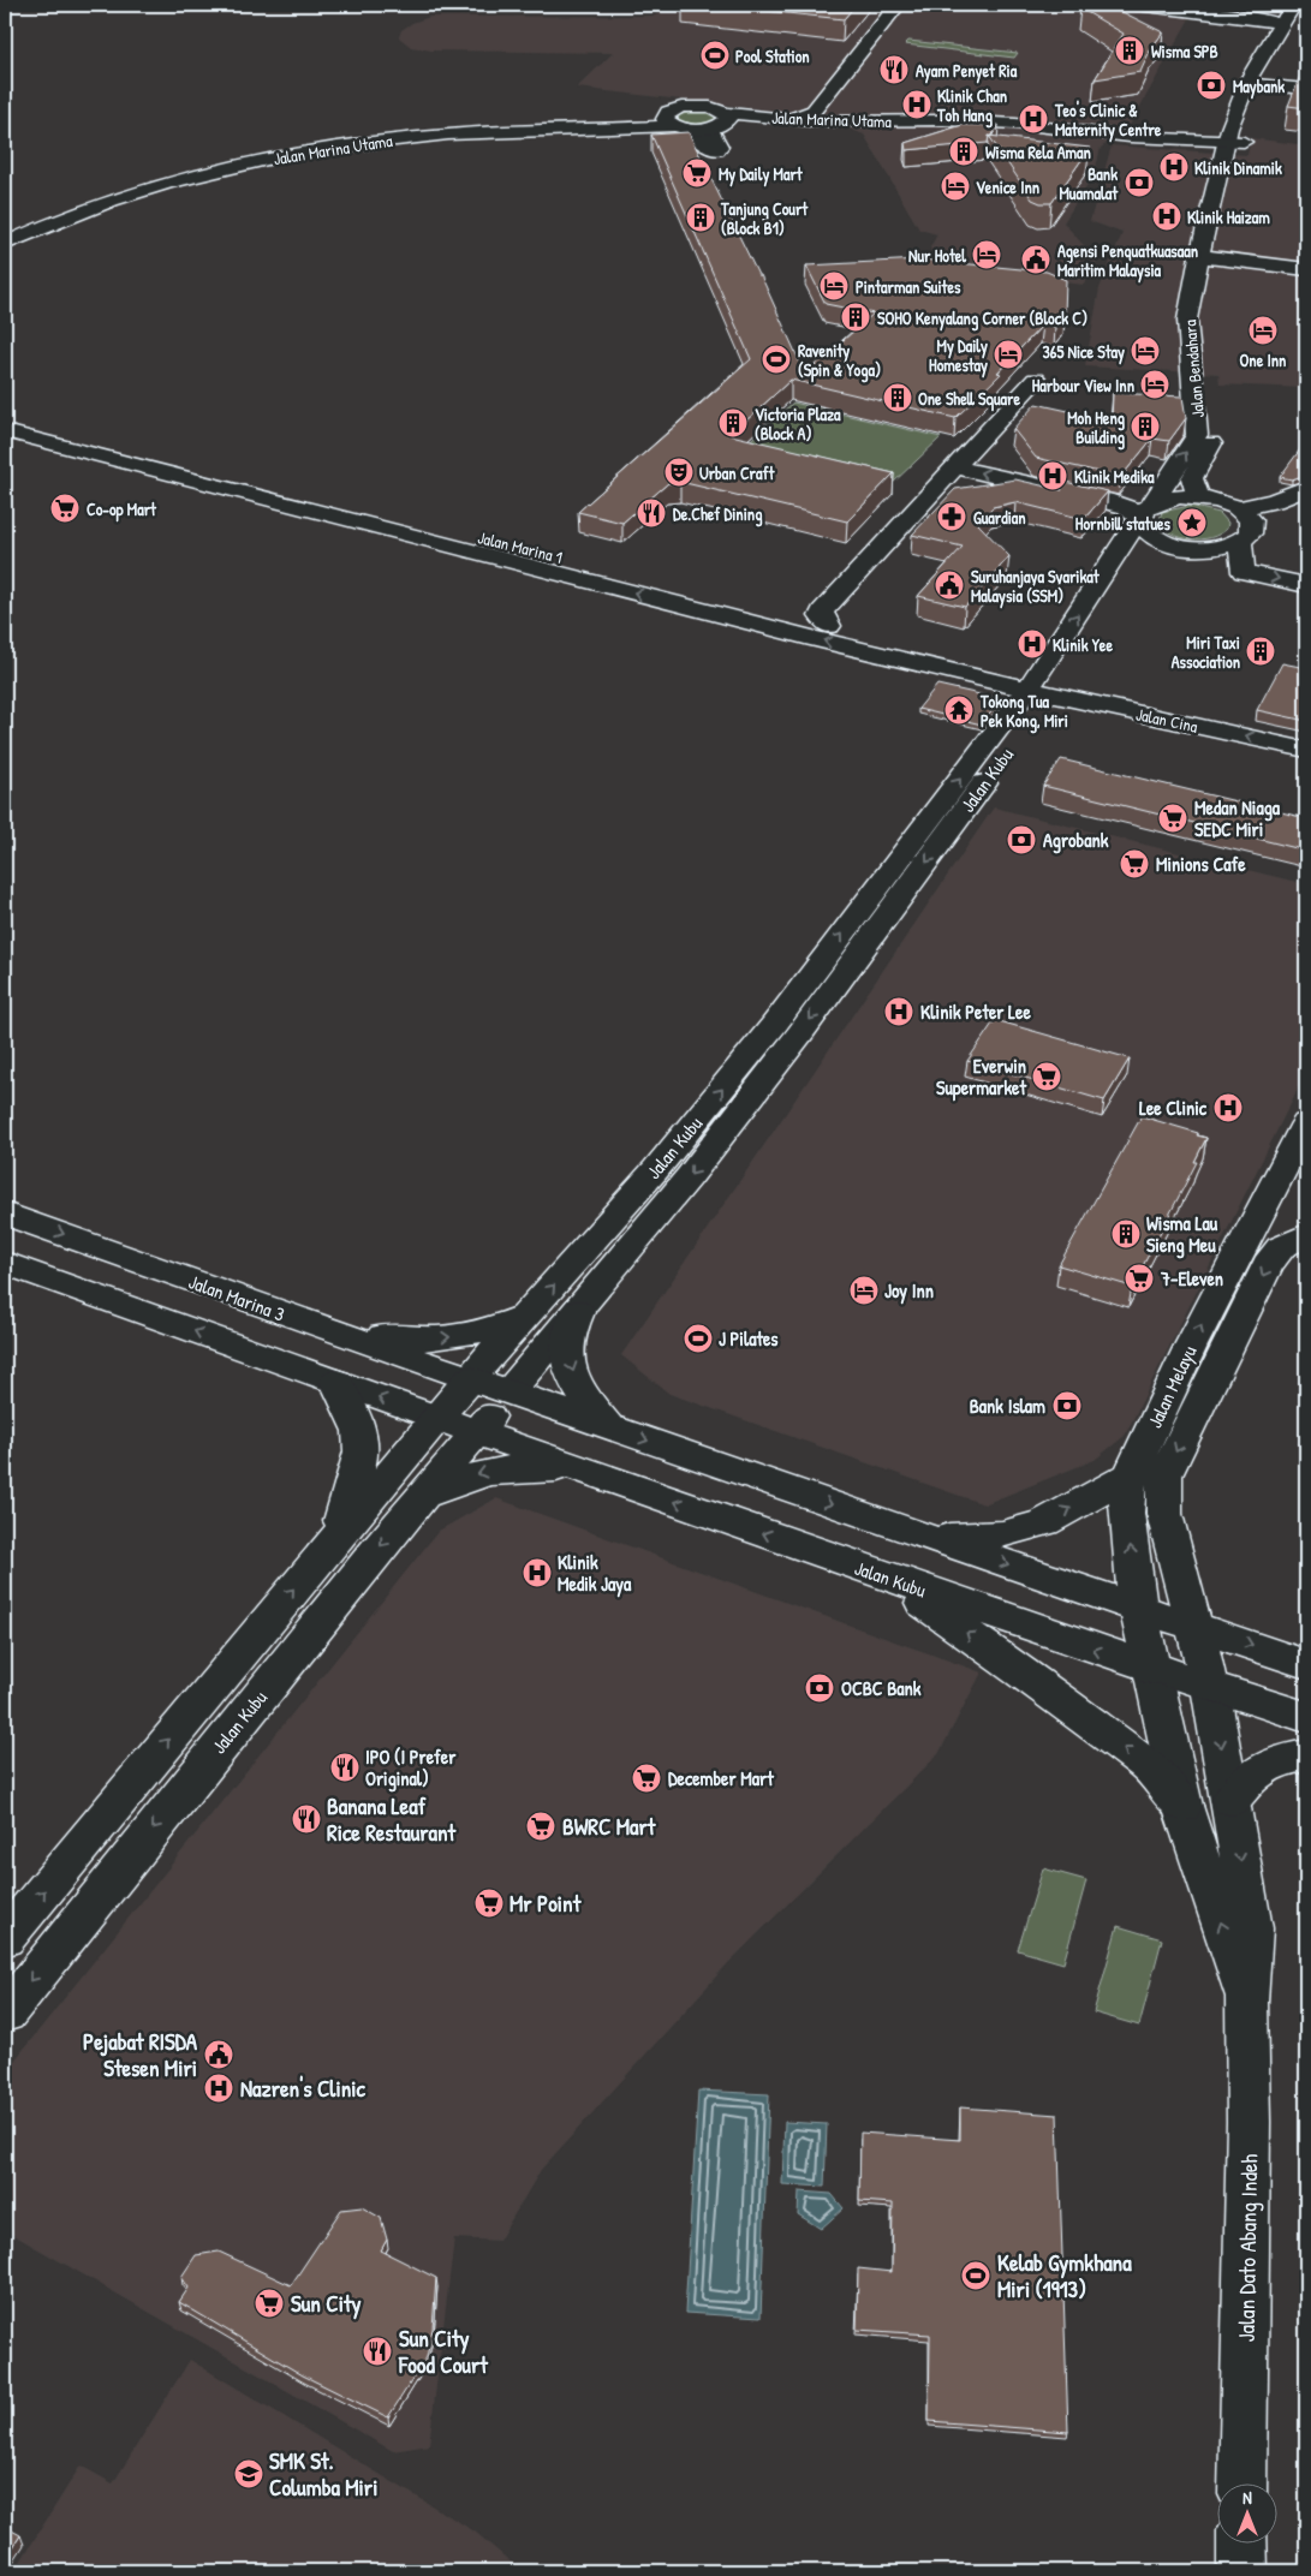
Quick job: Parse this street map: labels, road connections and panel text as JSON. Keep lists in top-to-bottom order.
{
  "streets": {
    "street": [
      "Jalan Marina Utama",
      "Jalan Bendahara",
      "Jalan Marina 1",
      "Jalan Cina",
      "Jalan Kubu",
      "Jalan Marina 3",
      "Jalan Melayu",
      "Jalan Dato Abang Indeh"
    ]
  },
  "crossings": [
    ["Jalan Bendahara", "Jalan Marina 1"],
    ["Jalan Bendahara", "Jalan Cina"],
    ["Jalan Bendahara", "Jalan Kubu"],
    ["Jalan Marina 1", "Jalan Cina"],
    ["Jalan Marina 1", "Jalan Kubu"],
    ["Jalan Cina", "Jalan Kubu"],
    ["Jalan Kubu", "Jalan Marina 3"],
    ["Jalan Kubu", "Jalan Melayu"],
    ["Jalan Kubu", "Jalan Dato Abang Indeh"],
    ["Jalan Melayu", "Jalan Dato Abang Indeh"]
  ],
  "places": {
    "building": [
      "Wisma SPB",
      "Wisma Rela Aman",
      "Tanjung Court (Block B1)",
      "SOHO Kenyalang Corner (Block C)",
      "One Shell Square",
      "Victoria Plaza (Block A)",
      "Moh Heng Building",
      "Miri Taxi Association",
      "Wisma Lau Sieng Meu"
    ],
    "sports": [
      "Pool Station",
      "Ravenity (Spin & Yoga)",
      "J Pilates",
      "Kelab Gymkhana Miri (1913)"
    ],
    "restaurant": [
      "Ayam Penyet Ria",
      "De.Chef Dining",
      "IPO (I Prefer Original)",
      "Banana Leaf Rice Restaurant",
      "Sun City Food Court"
    ],
    "bank": [
      "Maybank",
      "Bank Muamalat",
      "Agrobank",
      "Bank Islam",
      "OCBC Bank"
    ],
    "hospital": [
      "Klinik Chan Toh Hang",
      "Teo's Clinic & Maternity Centre",
      "Klinik Dinamik",
      "Klinik Haizam",
      "Klinik Medika",
      "Klinik Yee",
      "Klinik Peter Lee",
      "Lee Clinic",
      "Klinik Medik Jaya",
      "Nazren's Clinic"
    ],
    "supermarket": [
      "My Daily Mart",
      "Co-op Mart",
      "Medan Niaga SEDC Miri",
      "Minions Cafe",
      "Everwin Supermarket",
      "7-Eleven",
      "December Mart",
      "BWRC Mart",
      "Mr Point",
      "Sun City"
    ],
    "hotel": [
      "Venice Inn",
      "Nur Hotel",
      "Pintarman Suites",
      "One Inn",
      "365 Nice Stay",
      "My Daily Homestay",
      "Harbour View Inn",
      "Joy Inn"
    ],
    "public building": ["Agensi Penguatkuasaan Maritim Malaysia", "Suruhanjaya Syarikat Malaysia (SSM)", "Pejabat RISDA Stesen Miri"],
    "theatre": ["Urban Craft"],
    "pharmacy": ["Guardian"],
    "place": ["Hornbill statues"],
    "temple": ["Tokong Tua Pek Kong, Miri"],
    "school or university": ["SMK St. Columba Miri"]
  },
  "north": "top"
}
